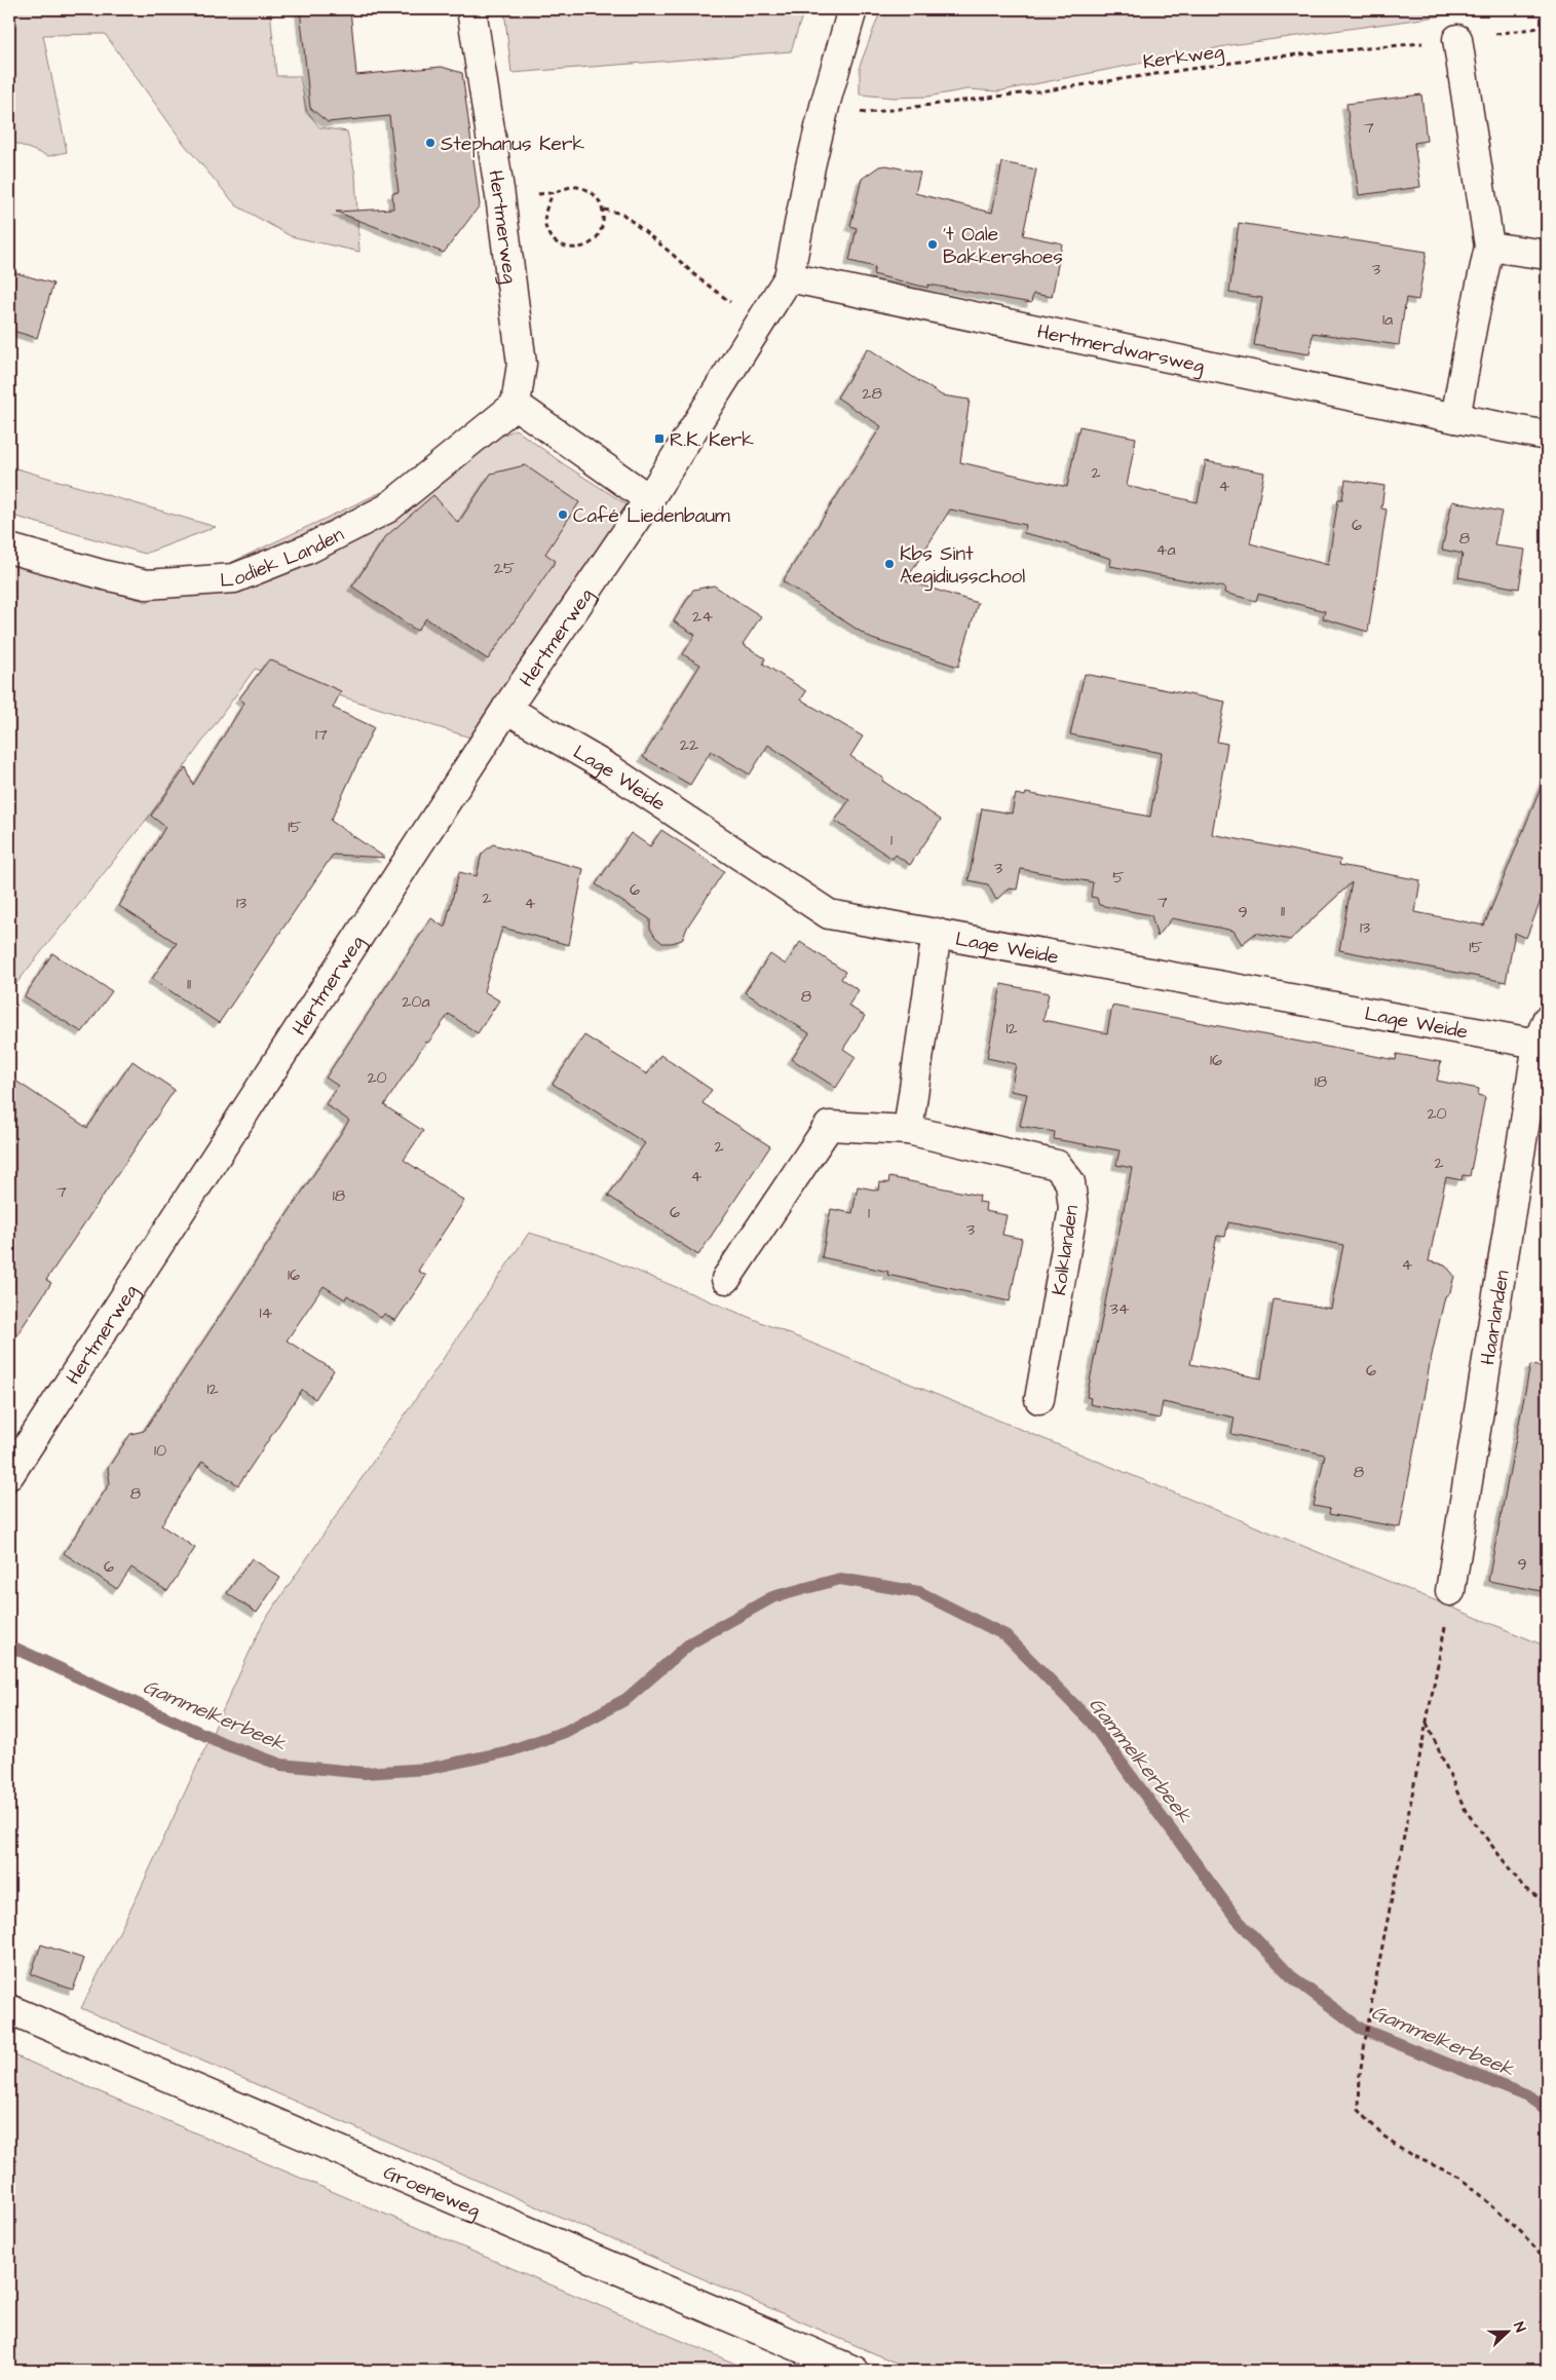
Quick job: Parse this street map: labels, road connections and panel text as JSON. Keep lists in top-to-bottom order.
{
  "streets": {
    "street": [
      "Hertmerweg",
      "Hertmerdwarsweg",
      "Lodiek Landen",
      "Lage Weide",
      "Kolklanden",
      "Haarlanden",
      "Groeneweg"
    ],
    "path": ["Kerkweg"]
  },
  "crossings": [
    ["Kerkweg", "Hertmerweg"],
    ["Hertmerweg", "Hertmerdwarsweg"],
    ["Hertmerweg", "Lodiek Landen"],
    ["Hertmerweg", "Lage Weide"],
    ["Lage Weide", "Haarlanden"]
  ],
  "water": ["Gammelkerbeek"],
  "places": {
    "other": [
      "Stephanus Kerk",
      "'t Oale Bakkershoes",
      "Café Liedenbaum",
      "Kbs Sint Aegidiusschool"
    ],
    "transit": ["R.K. Kerk"]
  },
  "house_numbers": [
    "7",
    "3",
    "1a",
    "28",
    "2",
    "4",
    "6",
    "8",
    "4a",
    "25",
    "24",
    "17",
    "22",
    "15",
    "1",
    "3",
    "5",
    "6",
    "2",
    "7",
    "13",
    "4",
    "11",
    "9",
    "13",
    "15",
    "11",
    "8",
    "20a",
    "12",
    "16",
    "20",
    "18",
    "20",
    "2",
    "2",
    "4",
    "7",
    "18",
    "6",
    "1",
    "3",
    "4",
    "16",
    "34",
    "14",
    "6",
    "12",
    "10",
    "8",
    "8",
    "9",
    "6"
  ],
  "north": "right"
}
